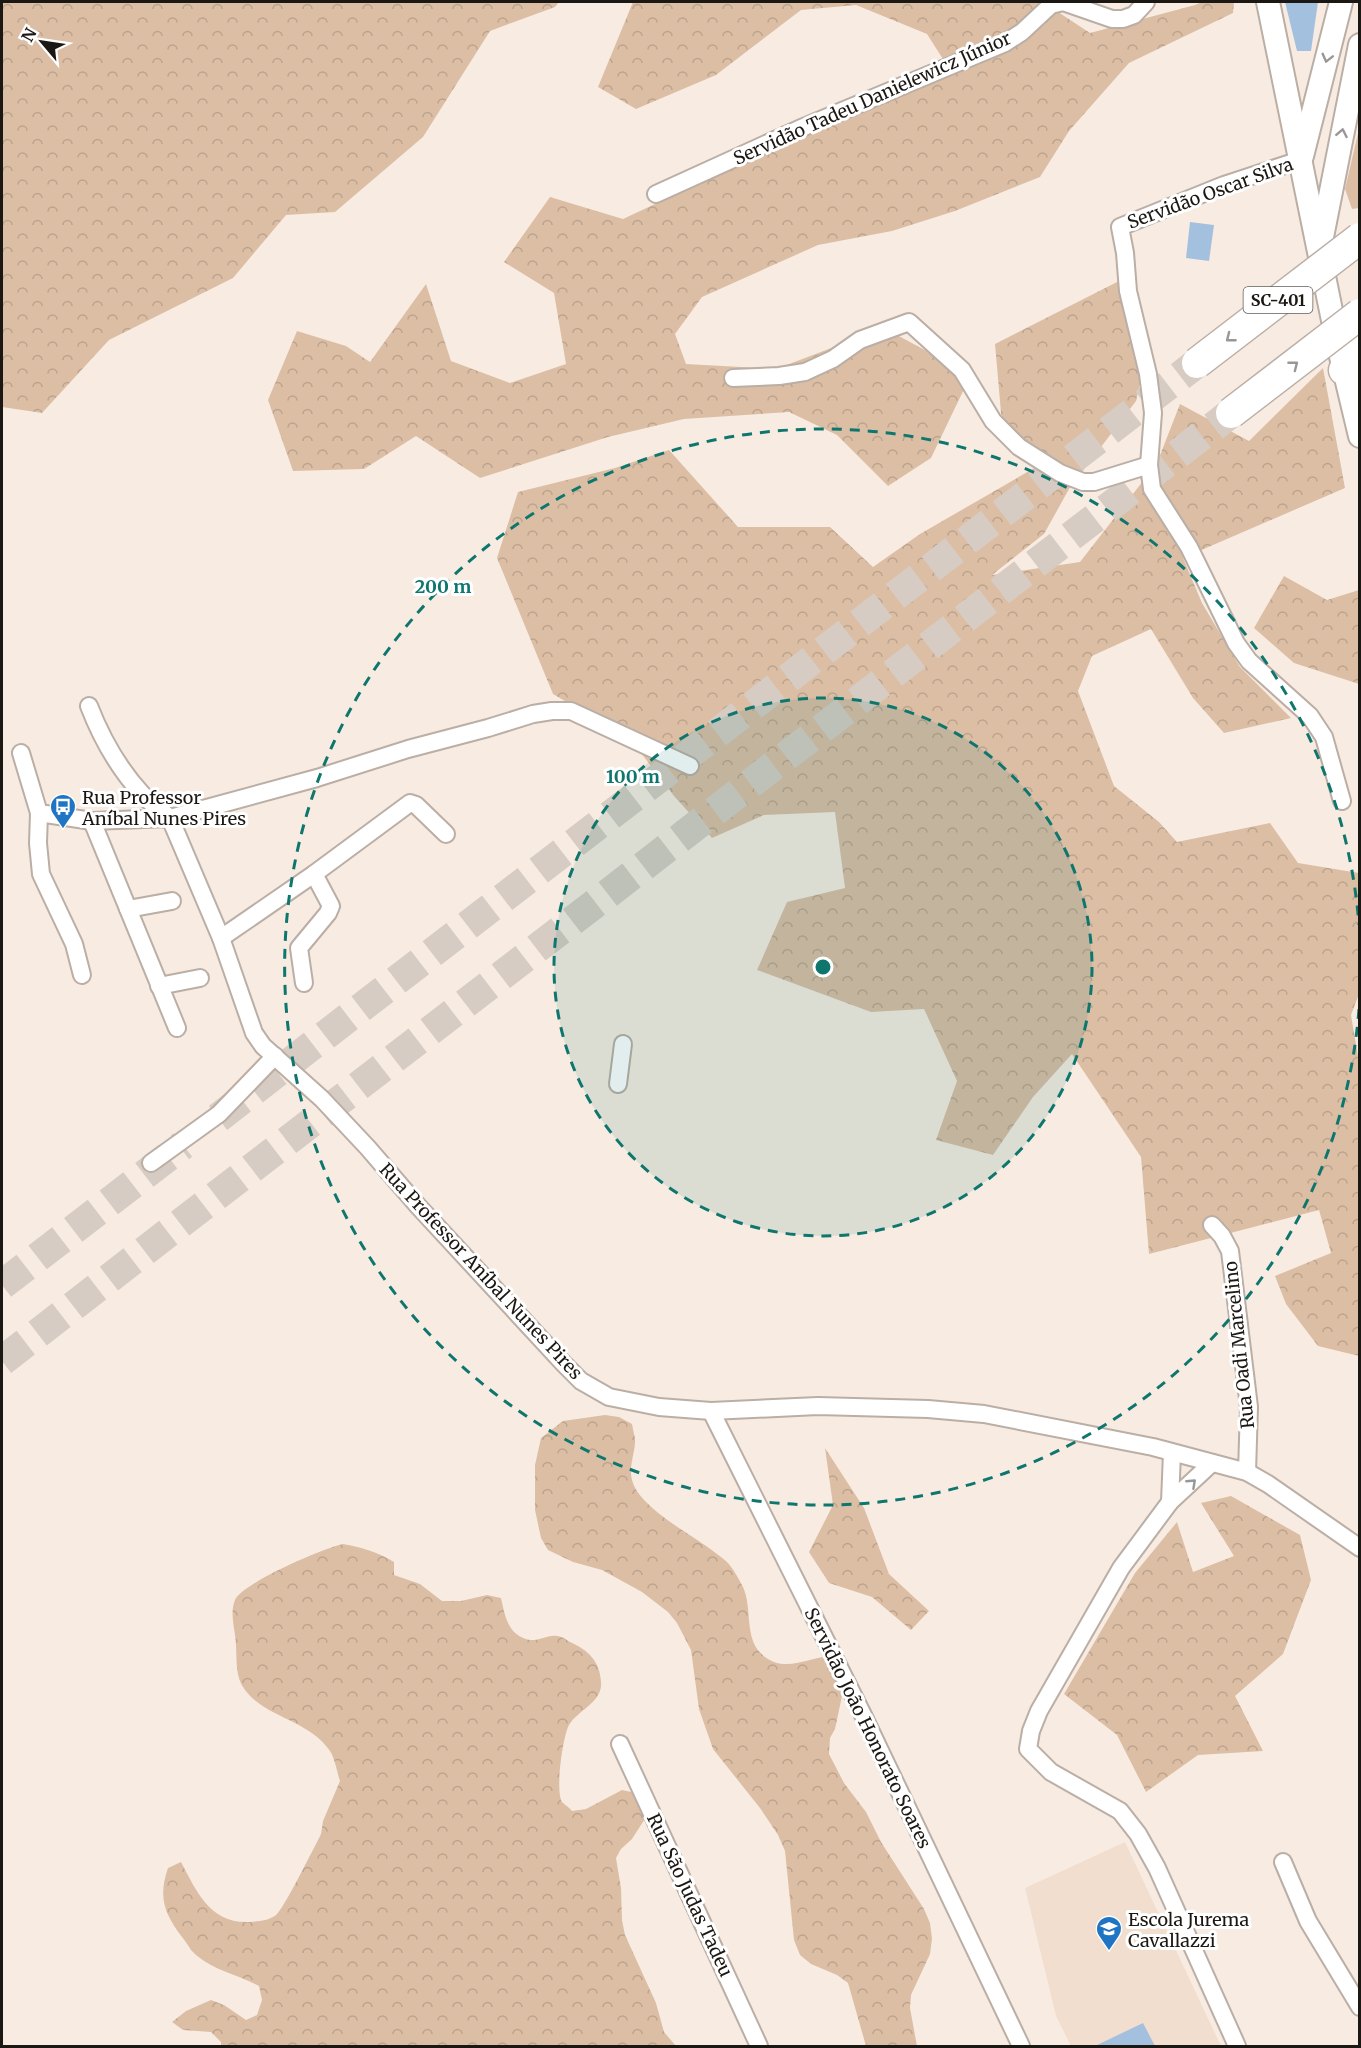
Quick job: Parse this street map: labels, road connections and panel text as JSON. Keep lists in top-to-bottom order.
{
  "streets": {
    "highway": ["SC-401"],
    "street": [
      "Servidão Tadeu Danielewicz Júnior",
      "Servidão Oscar Silva",
      "Rua Professor Aníbal Nunes Pires",
      "Rua Oadi Marcelino",
      "Servidão João Honorato Soares",
      "Rua São Judas Tadeu"
    ]
  },
  "crossings": [
    ["Rua Professor Aníbal Nunes Pires", "Rua Oadi Marcelino"],
    ["Rua Professor Aníbal Nunes Pires", "Servidão João Honorato Soares"]
  ],
  "places": {
    "bus stop": ["Rua Professor Aníbal Nunes Pires"],
    "school or university": ["Escola Jurema Cavallazzi"]
  },
  "north": "top left",
  "rings": ["200 m", "100 m"]
}
